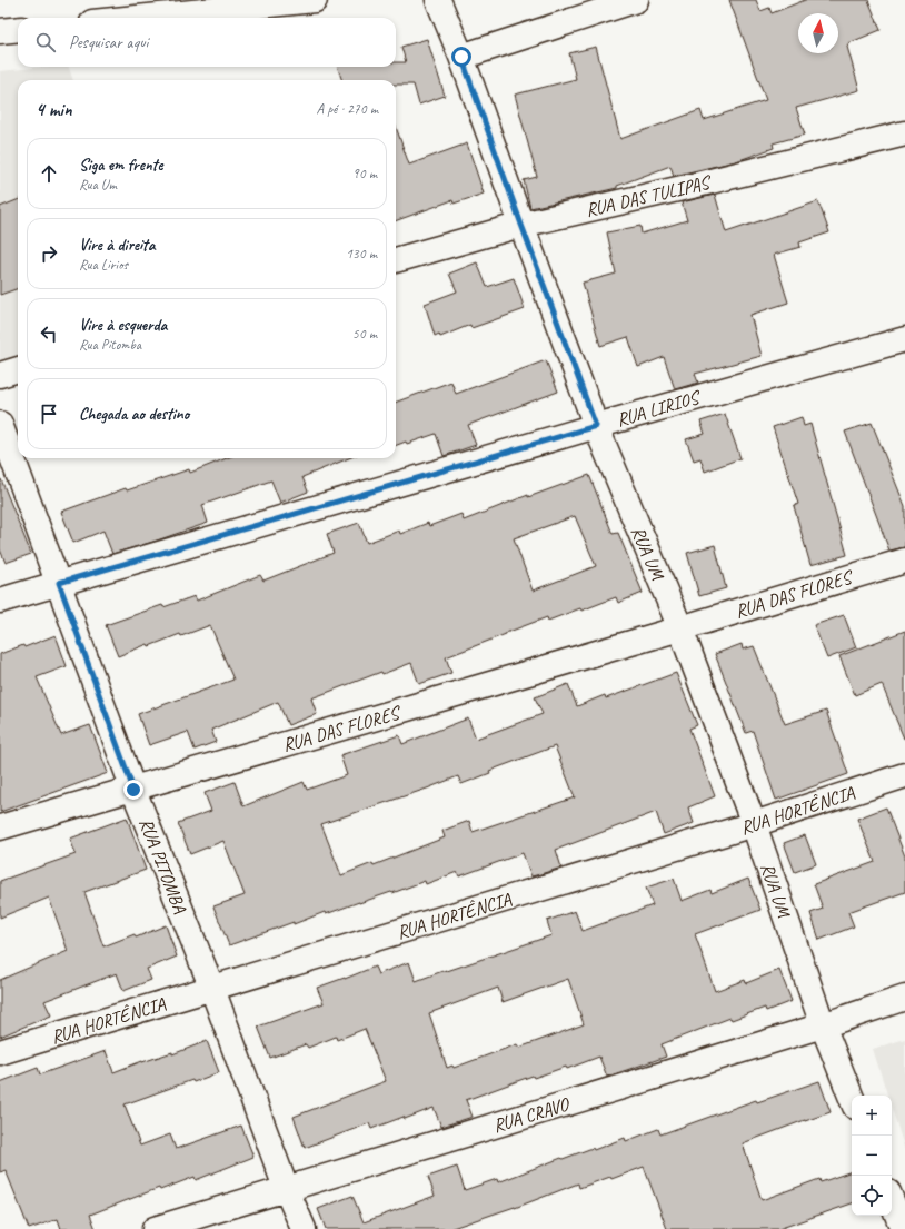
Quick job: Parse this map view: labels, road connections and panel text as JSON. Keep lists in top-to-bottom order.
{
  "streets": {
    "street": [
      "RUA DAS TULIPAS",
      "RUA LIRIOS",
      "RUA UM",
      "RUA DAS FLORES",
      "RUA HORTÊNCIA",
      "RUA PITOMBA",
      "RUA CRAVO"
    ]
  },
  "crossings": [
    ["RUA DAS TULIPAS", "RUA UM"],
    ["RUA LIRIOS", "RUA UM"],
    ["RUA LIRIOS", "RUA PITOMBA"],
    ["RUA UM", "RUA DAS FLORES"],
    ["RUA UM", "RUA HORTÊNCIA"],
    ["RUA UM", "RUA CRAVO"],
    ["RUA DAS FLORES", "RUA PITOMBA"],
    ["RUA HORTÊNCIA", "RUA PITOMBA"],
    ["RUA PITOMBA", "RUA CRAVO"]
  ],
  "north": "top",
  "page": {
    "search": "Pesquisar aqui",
    "heading": ["4 min", "A pé · 270 m"],
    "list": [
      ["Siga em frente", "Rua Um", "90 m"],
      ["Vire à direita", "Rua Lirios", "130 m"],
      ["Vire à esquerda", "Rua Pitomba", "50 m"],
      "Chegada ao destino"
    ],
    "map_buttons": ["+", "−"]
  }
}
